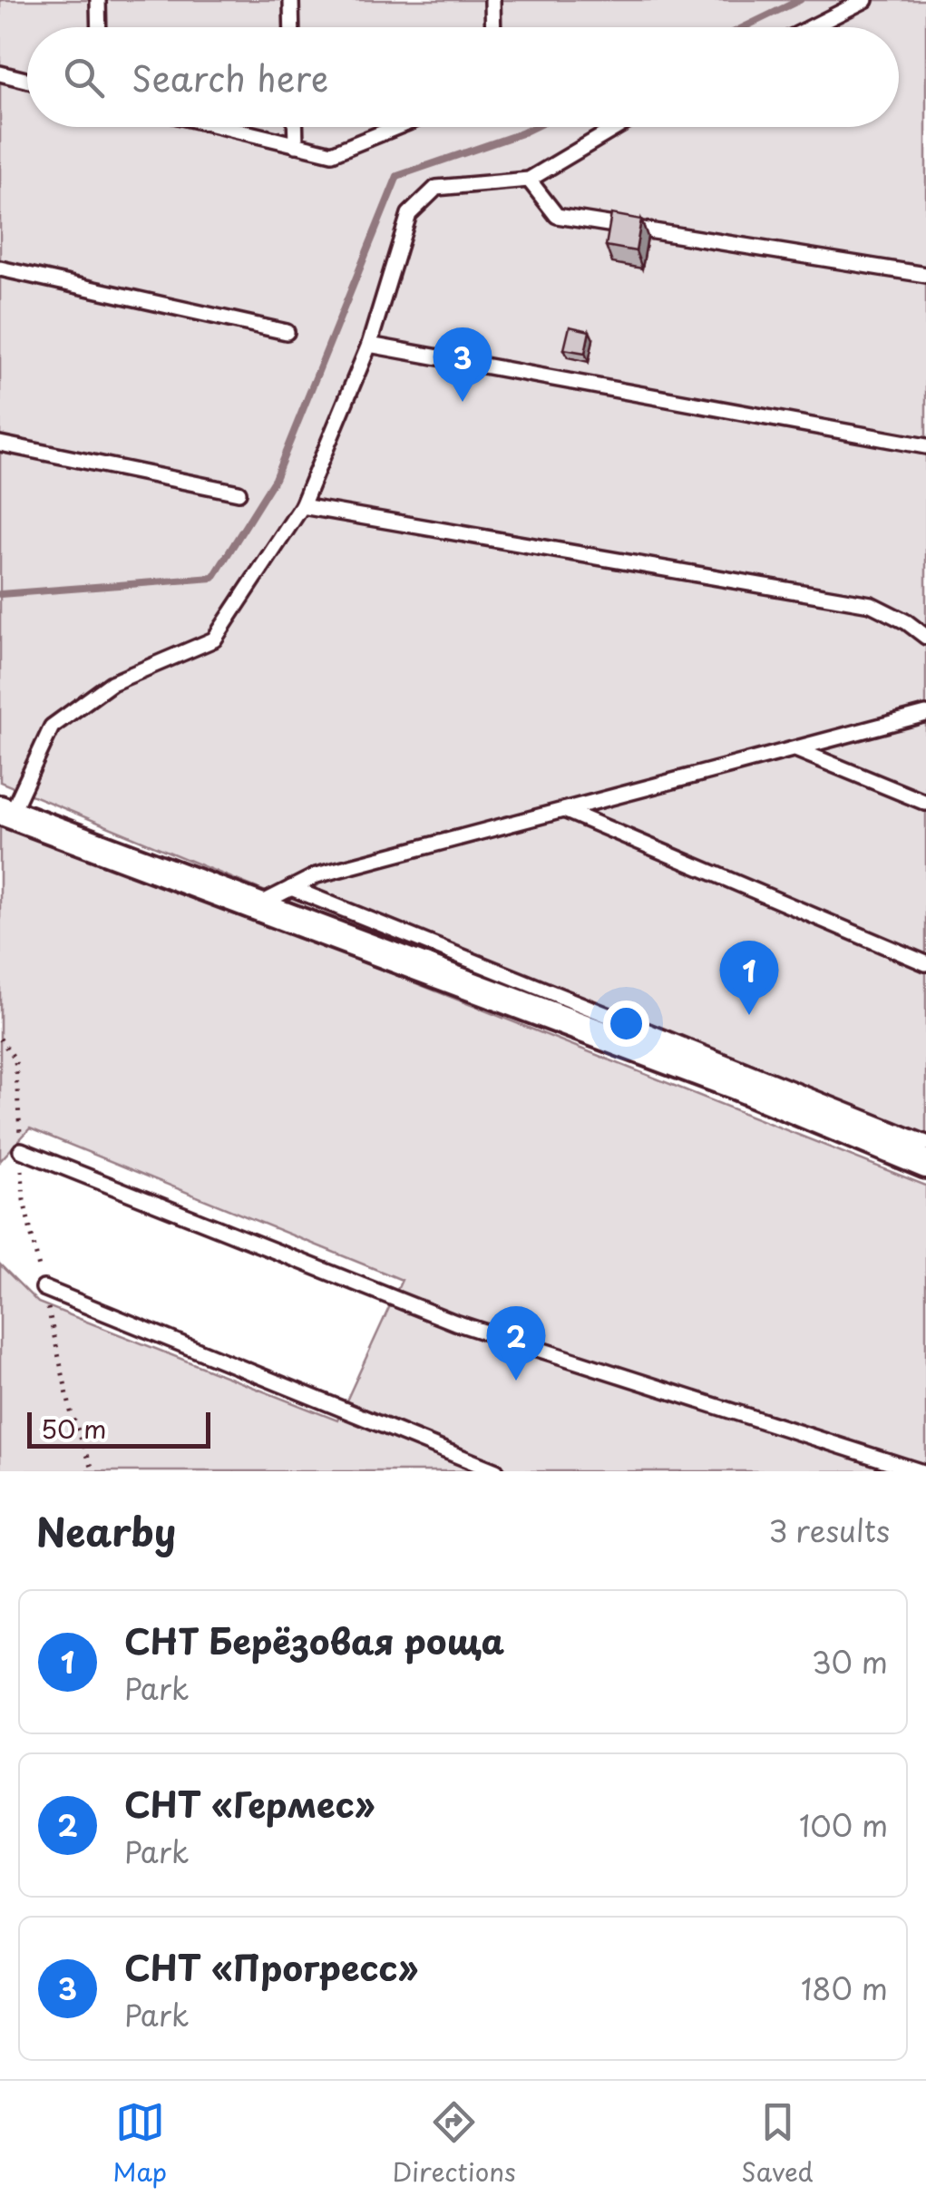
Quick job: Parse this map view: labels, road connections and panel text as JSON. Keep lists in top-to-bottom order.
{
  "scale_bar": "50 m",
  "page": {
    "search": "Search here",
    "pins": ["3", "1", "2"],
    "scale": "50 m",
    "heading": ["Nearby", "3 results"],
    "list": [
      {
        "mark": "1",
        "name": "СНТ Берёзовая роща",
        "note": "Park",
        "value": "30 m"
      },
      {
        "mark": "2",
        "name": "СНТ «Гермес»",
        "note": "Park",
        "value": "100 m"
      },
      {
        "mark": "3",
        "name": "СНТ «Прогресс»",
        "note": "Park",
        "value": "180 m"
      }
    ],
    "nav": ["Map", "Directions", "Saved"]
  }
}
